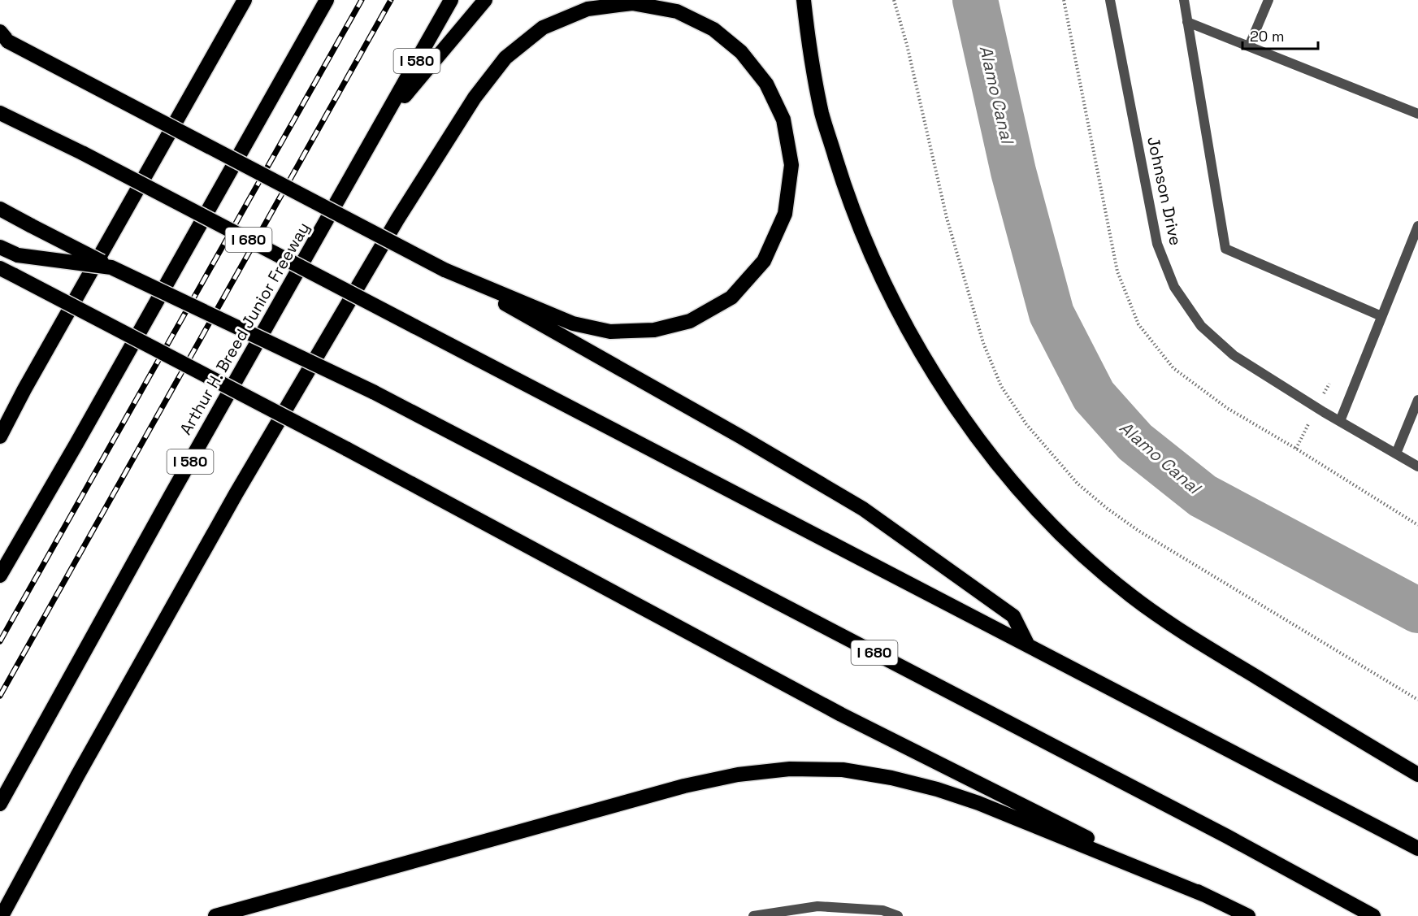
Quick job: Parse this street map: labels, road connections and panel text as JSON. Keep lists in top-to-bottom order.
{
  "streets": {
    "highway": ["I 580", "I 680", "Arthur H. Breed Junior Freeway"],
    "street": ["Johnson Drive"]
  },
  "water": ["Alamo Canal"],
  "scale_bar": "20 m"
}
